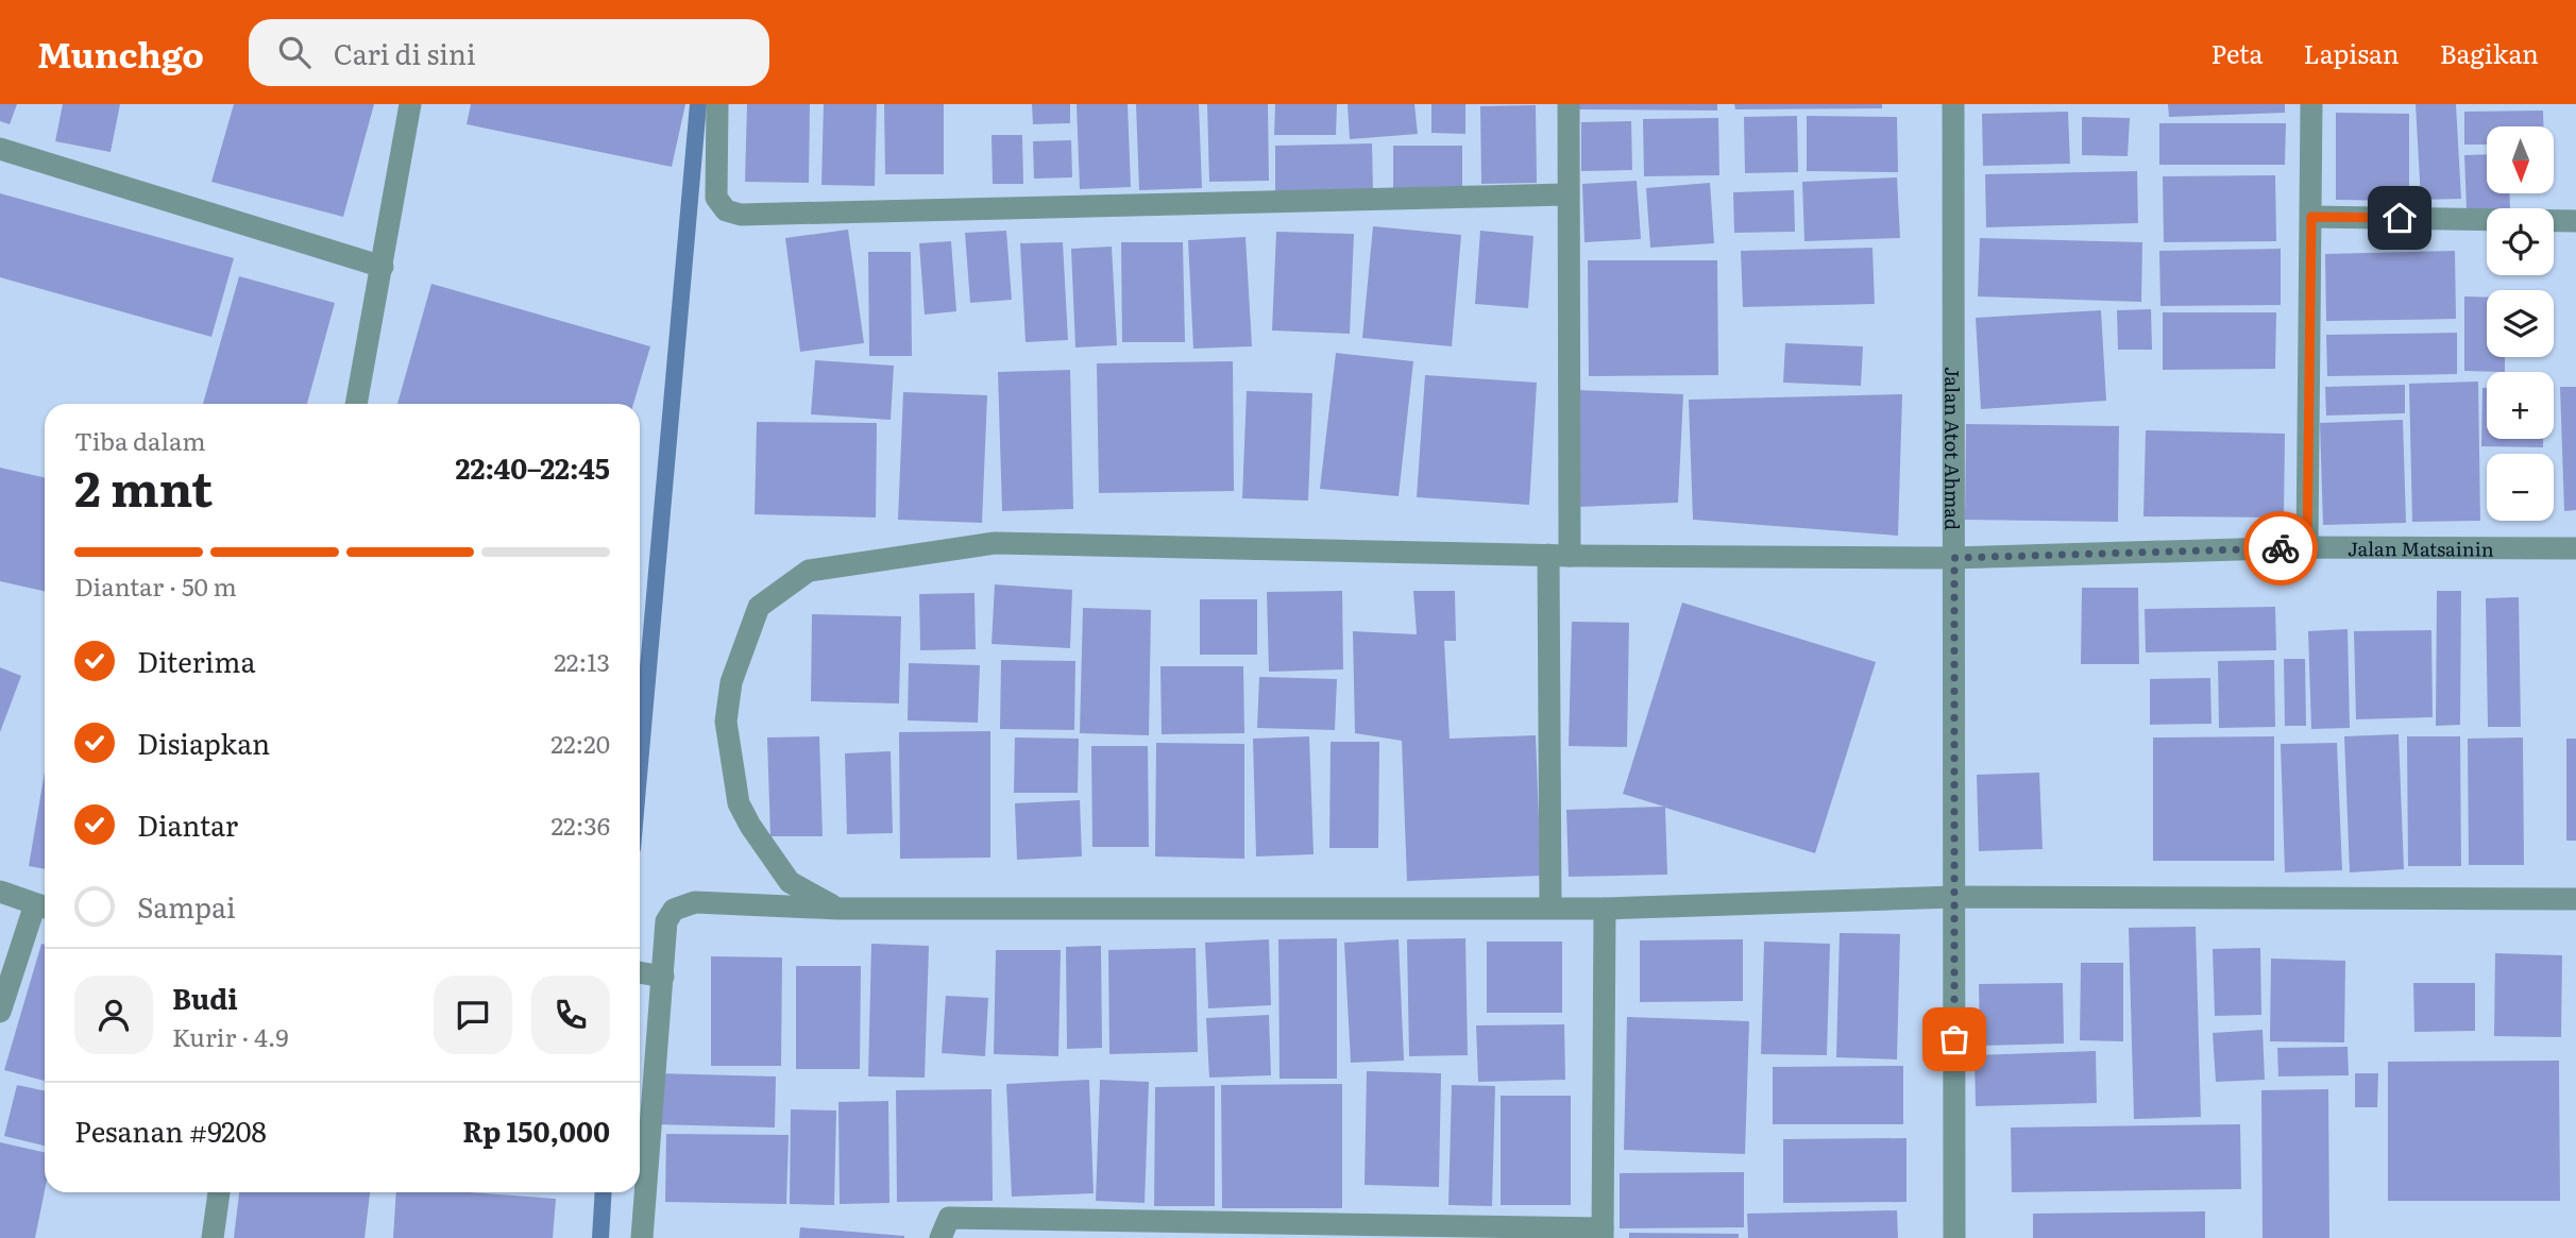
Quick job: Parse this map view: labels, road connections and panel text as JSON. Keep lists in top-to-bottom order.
{
  "streets": {
    "street": ["Jalan Atot Ahmad", "Jalan Matsainin"]
  },
  "crossings": [
    ["Jalan Atot Ahmad", "Jalan Matsainin"]
  ],
  "north": "bottom",
  "page": {
    "header": "Munchgo",
    "search": "Cari di sini",
    "nav": ["Peta", "Lapisan", "Bagikan"],
    "map_buttons": ["+", "−"],
    "heading": ["2 mnt", "Tiba dalam", "22:40–22:45"],
    "panel": [
      "Budi",
      "Kurir · 4.9",
      "Pesanan #9208",
      "Rp 150,000"
    ],
    "bar": "Diantar · 50 m",
    "list": [
      ["Diterima", "22:13"],
      ["Disiapkan", "22:20"],
      ["Diantar", "22:36"],
      "Sampai"
    ]
  }
}
